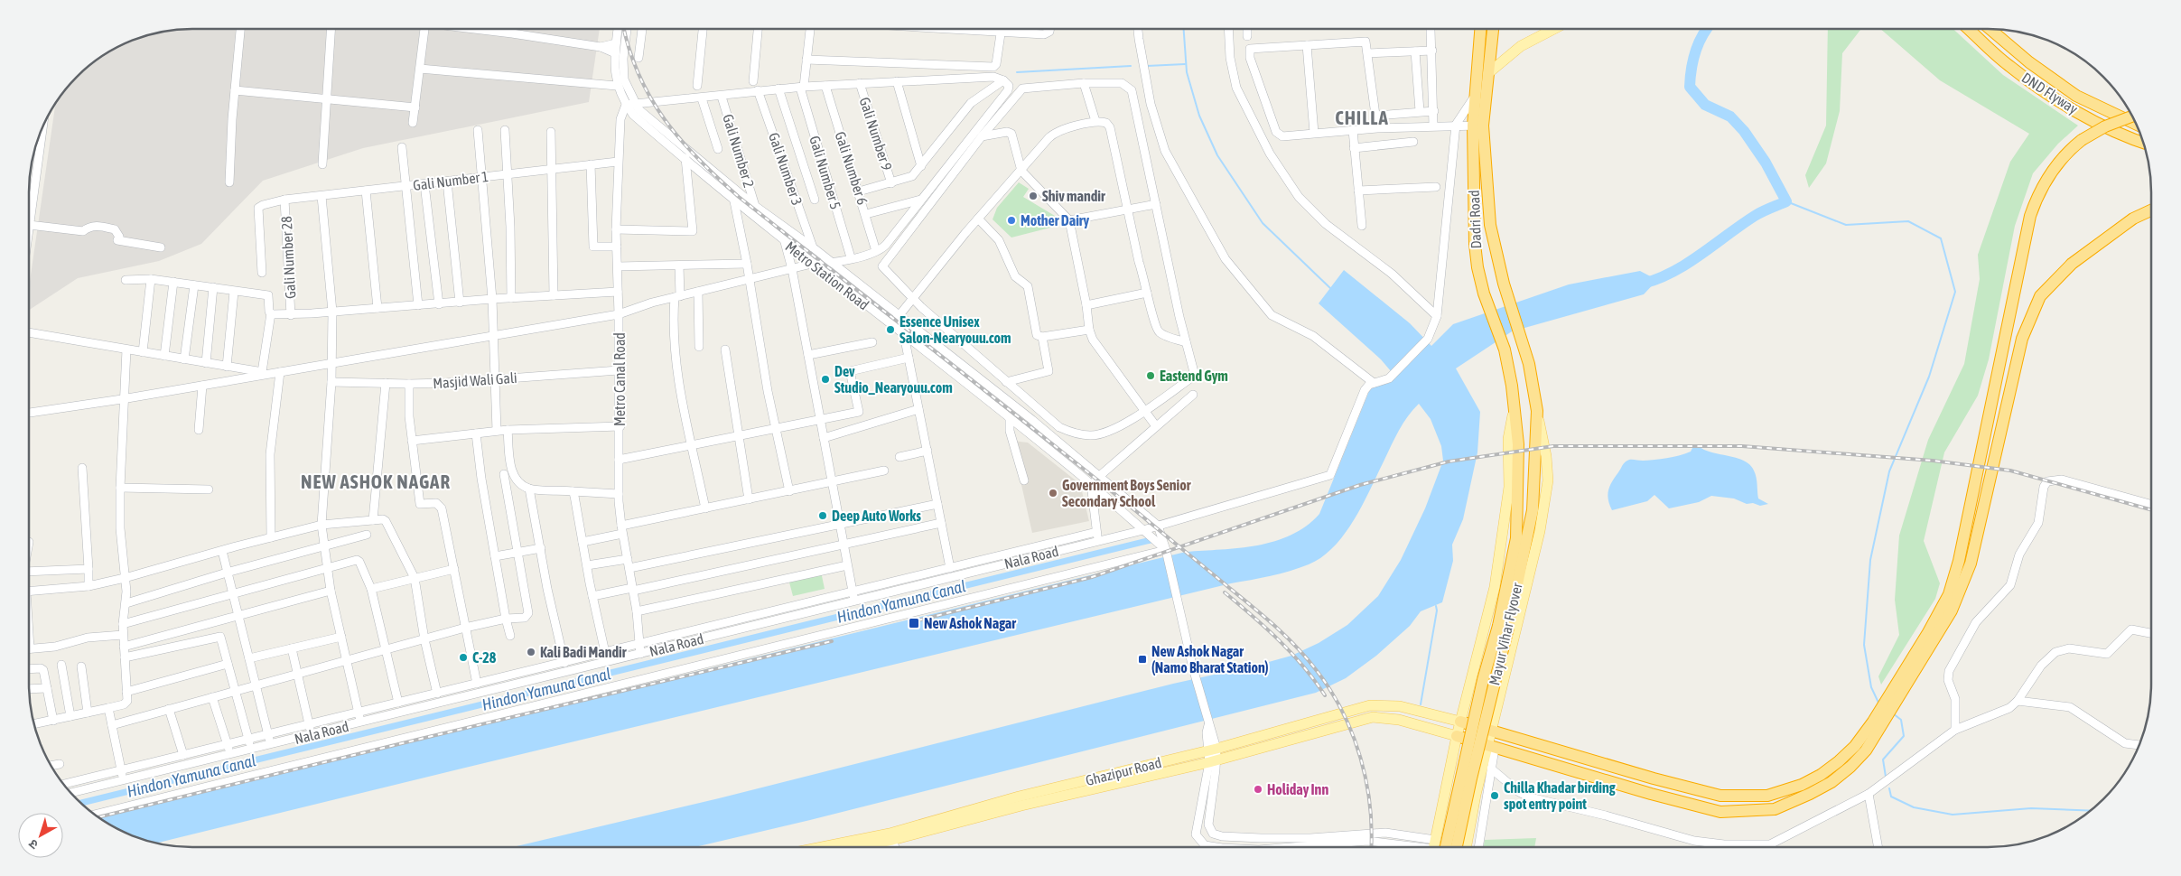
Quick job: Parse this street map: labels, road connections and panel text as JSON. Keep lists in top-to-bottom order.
{
  "streets": {
    "highway": ["DND Flyway", "Dadri Road", "Mayur Vihar Flyover"],
    "main road": ["Ghazipur Road"],
    "street": [
      "Gali Number 9",
      "Gali Number 2",
      "Gali Number 6",
      "Gali Number 3",
      "Gali Number 5",
      "Gali Number 1",
      "Gali Number 28",
      "Metro Station Road",
      "Metro Canal Road",
      "Masjid Wali Gali",
      "Nala Road"
    ]
  },
  "crossings": [
    ["Gali Number 2", "Metro Station Road"],
    ["Gali Number 3", "Metro Station Road"],
    ["Gali Number 1", "Gali Number 28"],
    ["Gali Number 1", "Metro Canal Road"],
    ["Dadri Road", "Mayur Vihar Flyover"],
    ["Metro Station Road", "Metro Canal Road"],
    ["Metro Canal Road", "Masjid Wali Gali"],
    ["Metro Canal Road", "Nala Road"]
  ],
  "districts": ["CHILLA", "NEW ASHOK NAGAR"],
  "water": ["Hindon Yamuna Canal"],
  "places": {
    "other": [
      "Shiv mandir",
      "Mother Dairy",
      "Essence Unisex Salon-Nearyouu.com",
      "Eastend Gym",
      "Dev Studio_Nearyouu.com",
      "Government Boys Senior Secondary School",
      "Deep Auto Works",
      "Kali Badi Mandir",
      "C-28",
      "Holiday Inn",
      "Chilla Khadar birding spot entry point"
    ],
    "transit": ["New Ashok Nagar", "New Ashok Nagar (Namo Bharat Station)"]
  },
  "north": "bottom left"
}
